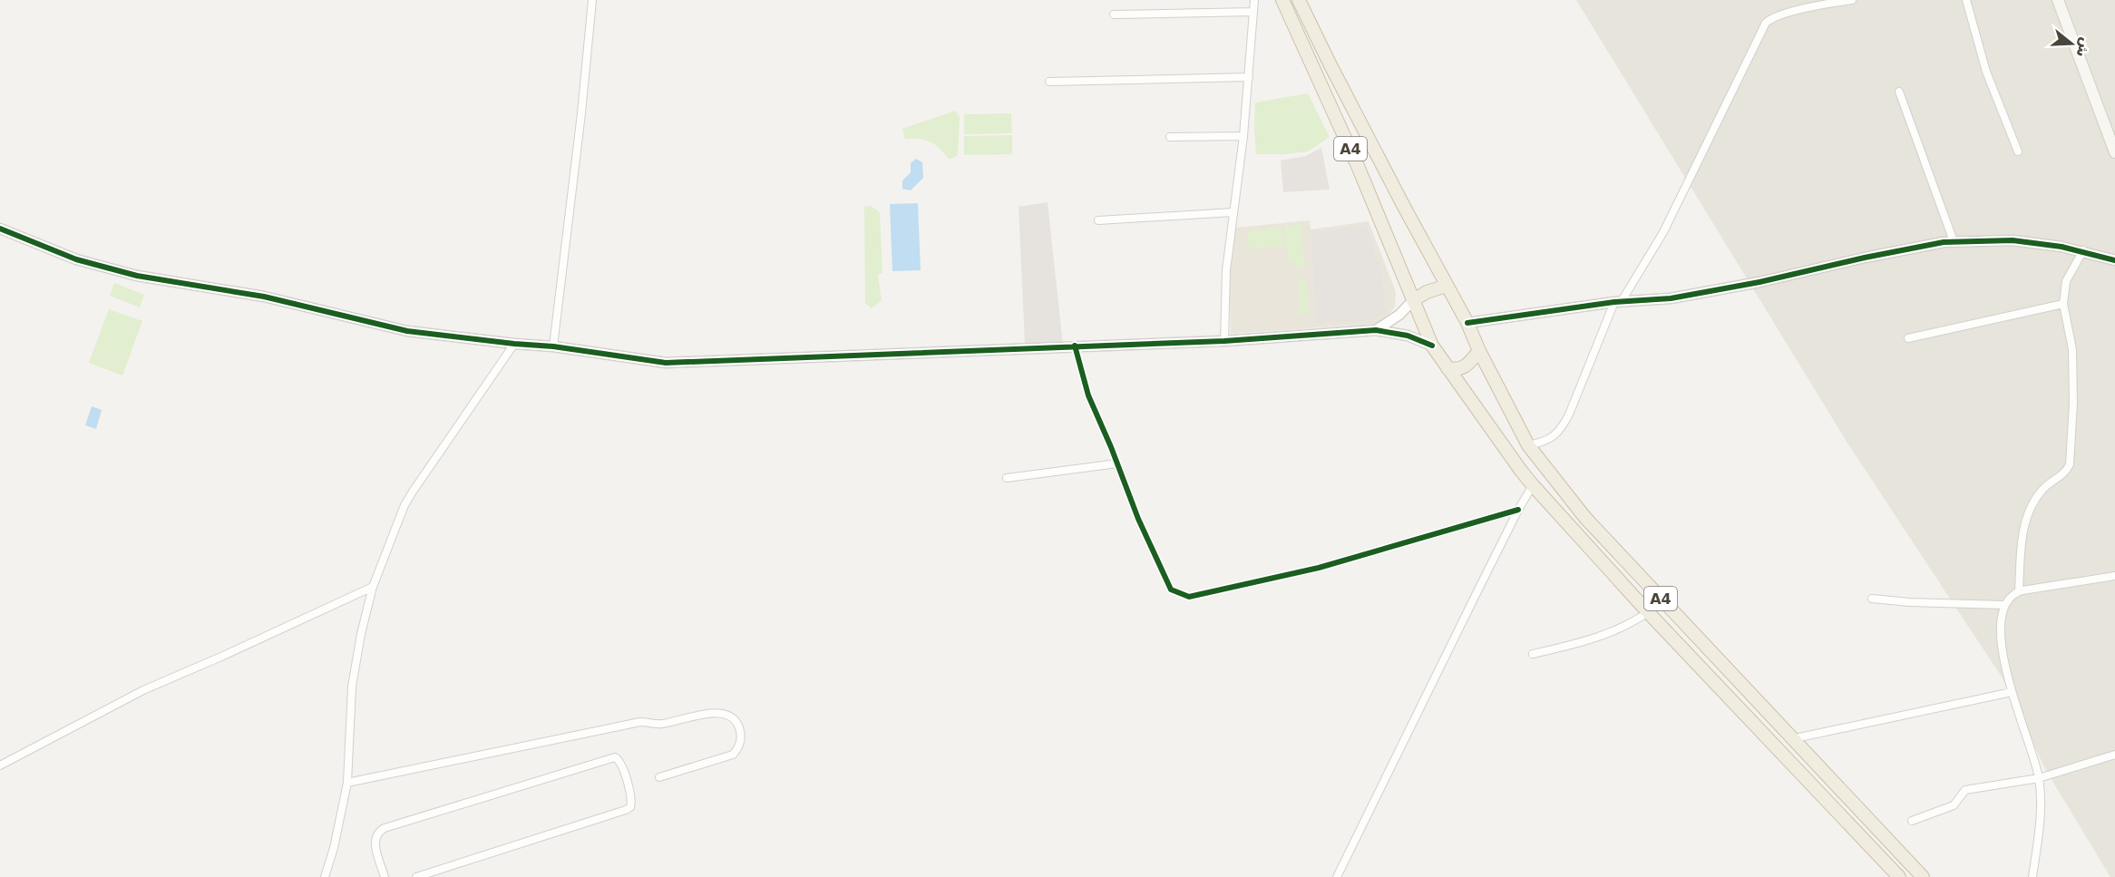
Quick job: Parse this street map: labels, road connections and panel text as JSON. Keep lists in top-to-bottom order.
{
  "streets": {
    "highway": ["A4"]
  },
  "north": "right"
}
